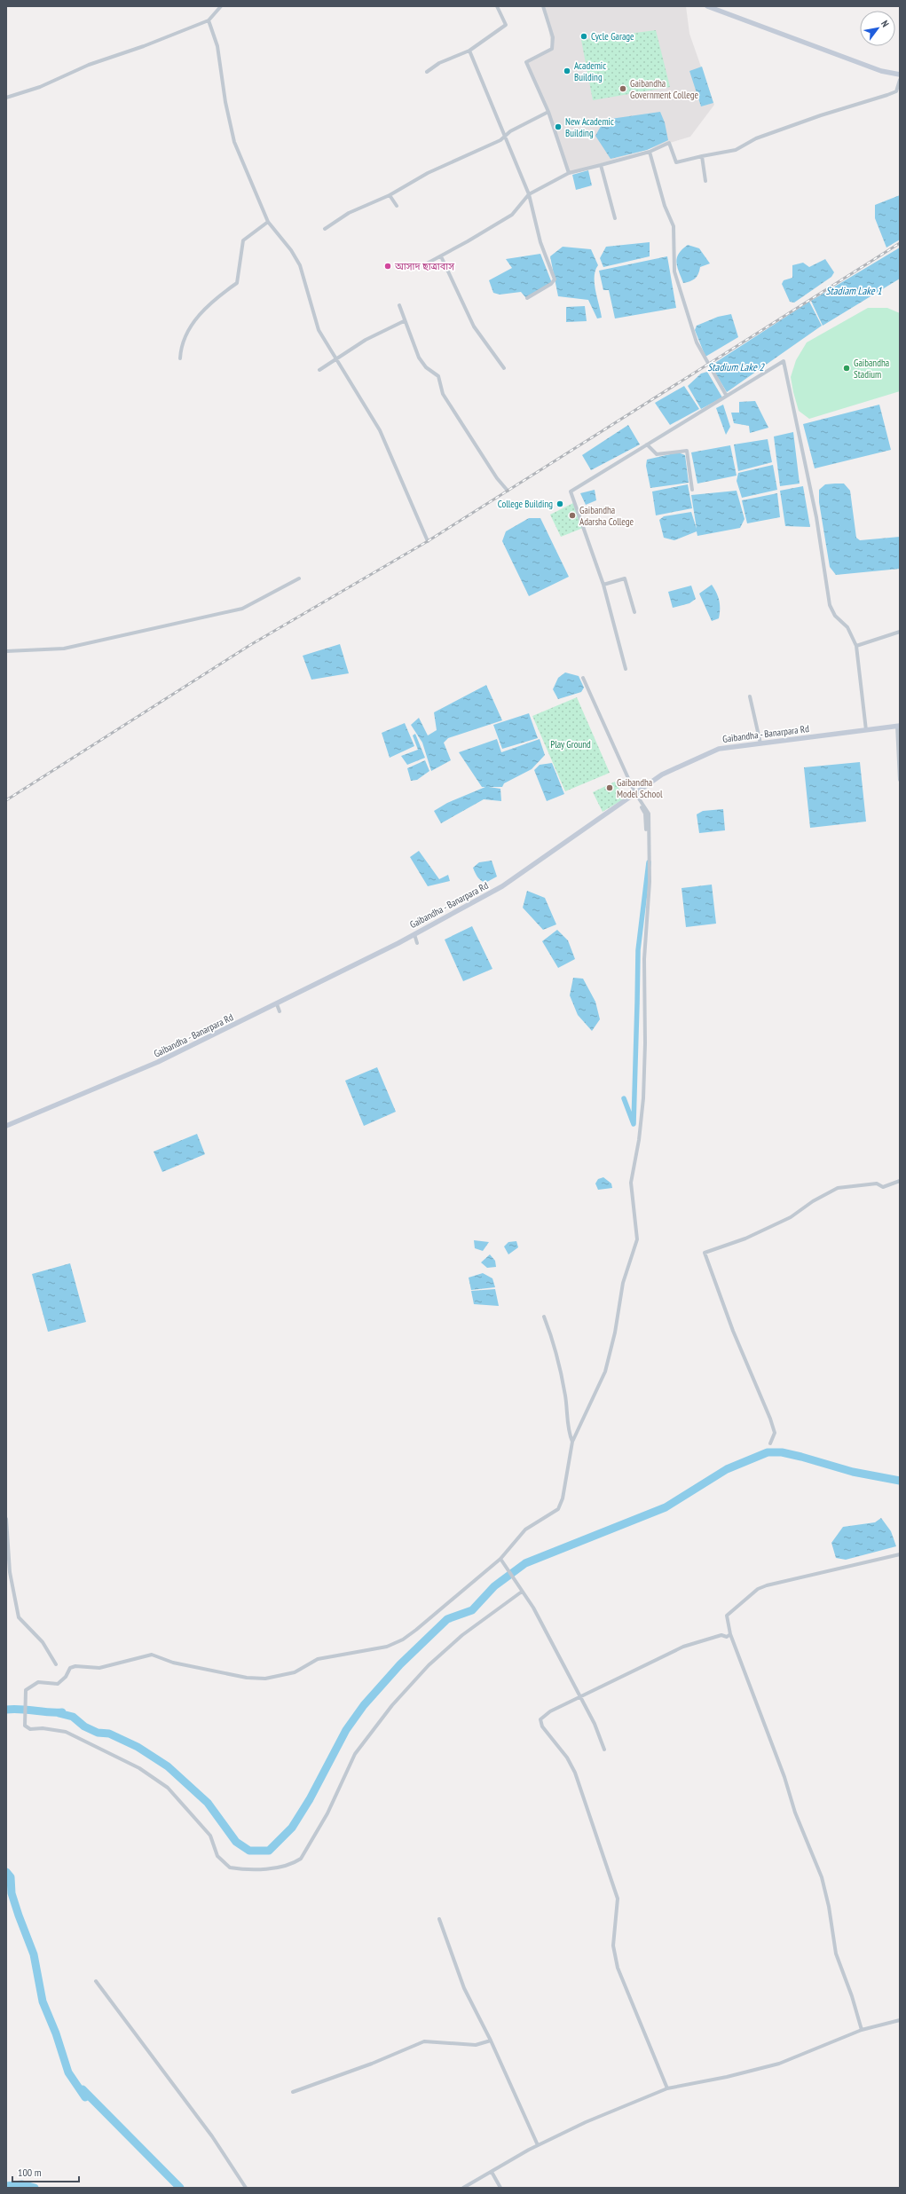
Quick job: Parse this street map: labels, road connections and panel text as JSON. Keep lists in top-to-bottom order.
{
  "streets": {
    "main road": ["Gaibandha - Banarpara Rd"]
  },
  "water": ["Stadiam Lake 1", "Stadium Lake 2"],
  "parks": ["Play Ground"],
  "places": [
    "Cycle Garage",
    "Academic Building",
    "Gaibandha Government College",
    "New Academic Building",
    "আসাদ ছাত্রাবাস",
    "Gaibandha Stadium",
    "College Building",
    "Gaibandha Adarsha College",
    "Gaibandha Model School"
  ],
  "scale_bar": "100 m",
  "north": "top right"
}
